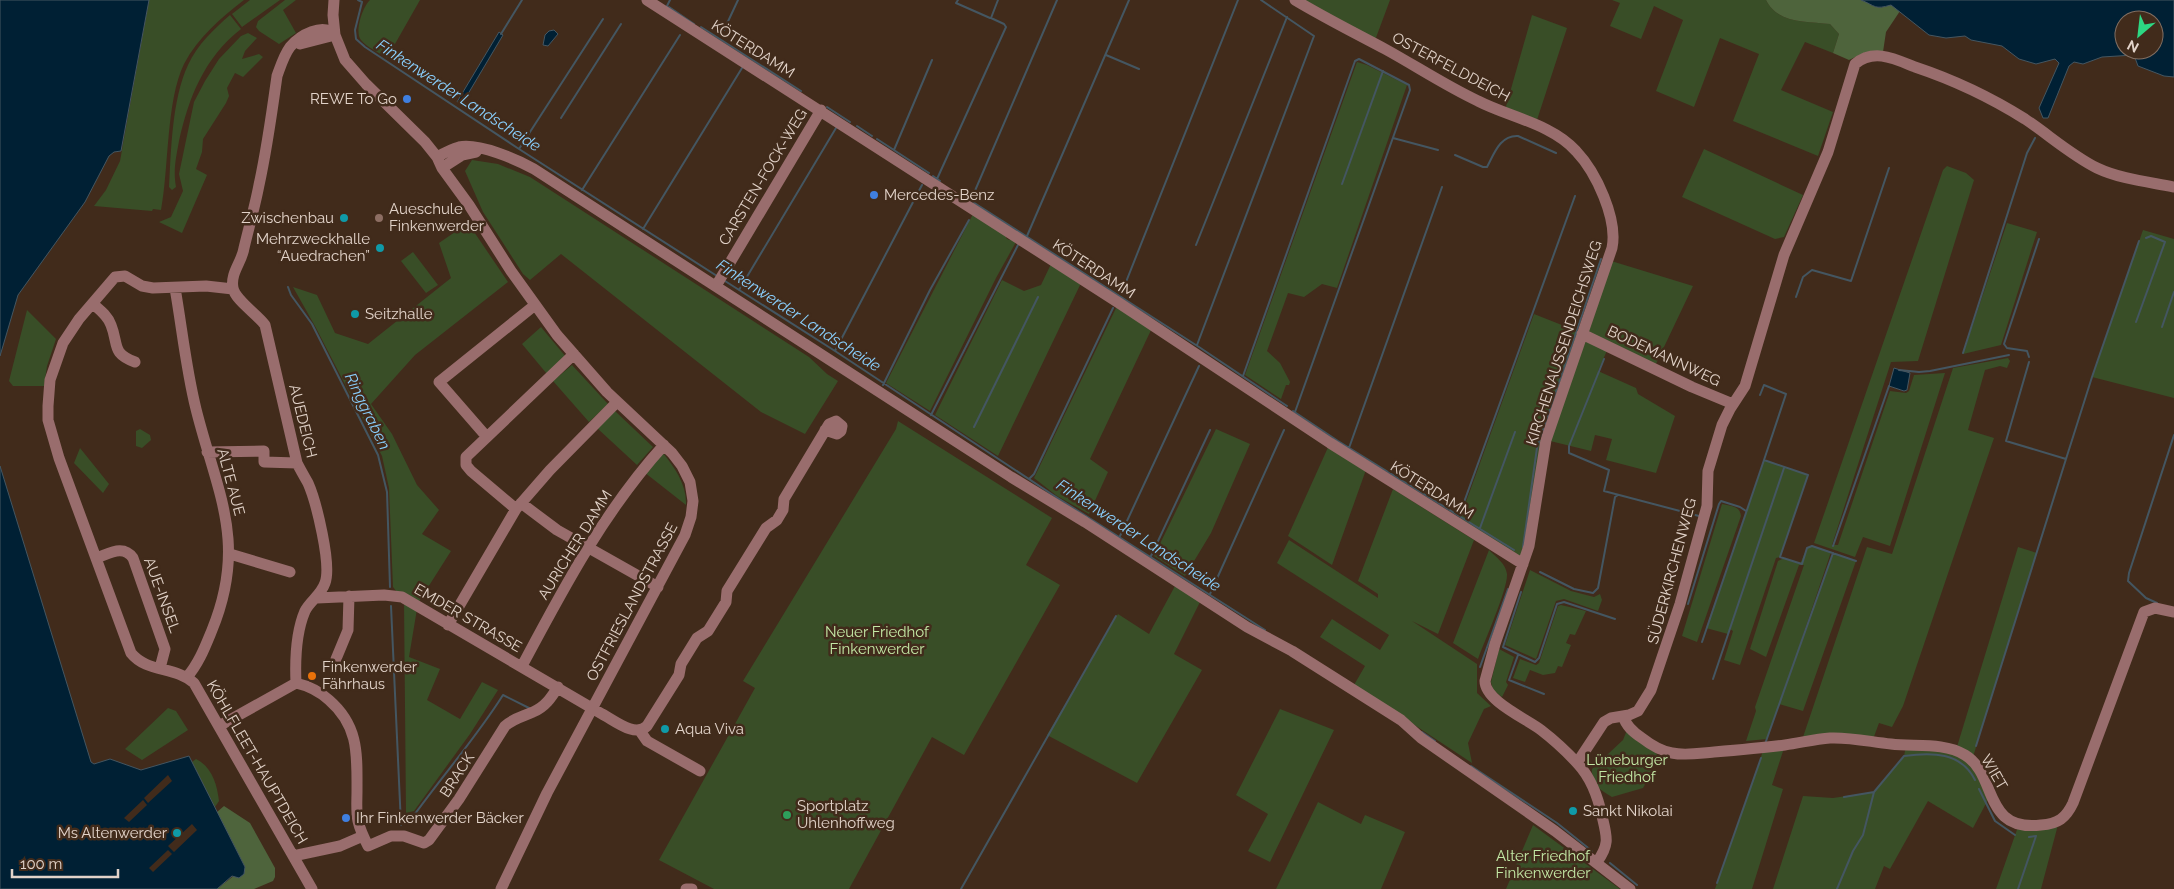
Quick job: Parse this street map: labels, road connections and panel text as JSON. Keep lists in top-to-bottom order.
{
  "streets": {
    "street": [
      "KÖTERDAMM",
      "OSTERFELDDEICH",
      "CARSTEN-FOCK-WEG",
      "KIRCHENAUSSENDEICHSWEG",
      "BODEMANNWEG",
      "AUEDEICH",
      "ALTE AUE",
      "AURICHER DAMM",
      "SÜDERKIRCHENWEG",
      "AUE-INSEL",
      "OSTFRIESLANDSTRASSE",
      "EMDER STRASSE",
      "KÖHLFLEET-HAUPTDEICH",
      "WIET",
      "BRACK"
    ]
  },
  "crossings": [
    ["KÖTERDAMM", "CARSTEN-FOCK-WEG"],
    ["KÖTERDAMM", "KIRCHENAUSSENDEICHSWEG"],
    ["OSTERFELDDEICH", "KIRCHENAUSSENDEICHSWEG"],
    ["KIRCHENAUSSENDEICHSWEG", "BODEMANNWEG"],
    ["KIRCHENAUSSENDEICHSWEG", "SÜDERKIRCHENWEG"],
    ["BODEMANNWEG", "SÜDERKIRCHENWEG"],
    ["AUEDEICH", "EMDER STRASSE"],
    ["ALTE AUE", "KÖHLFLEET-HAUPTDEICH"],
    ["AURICHER DAMM", "OSTFRIESLANDSTRASSE"],
    ["AURICHER DAMM", "EMDER STRASSE"],
    ["SÜDERKIRCHENWEG", "WIET"],
    ["AUE-INSEL", "KÖHLFLEET-HAUPTDEICH"],
    ["OSTFRIESLANDSTRASSE", "EMDER STRASSE"],
    ["EMDER STRASSE", "BRACK"]
  ],
  "water": ["Finkenwerder Landscheide", "Ringgraben"],
  "parks": ["Neuer Friedhof Finkenwerder", "Lüneburger Friedhof", "Alter Friedhof Finkenwerder"],
  "places": [
    "REWE To Go",
    "Mercedes-Benz",
    "Zwischenbau",
    "Aueschule Finkenwerder",
    "Mehrzweckhalle “Auedrachen”",
    "Seitzhalle",
    "Finkenwerder Fährhaus",
    "Aqua Viva",
    "Sankt Nikolai",
    "Sportplatz Uhlenhoffweg",
    "Ihr Finkenwerder Bäcker",
    "Ms Altenwerder"
  ],
  "scale_bar": "100 m",
  "north": "bottom left"
}
